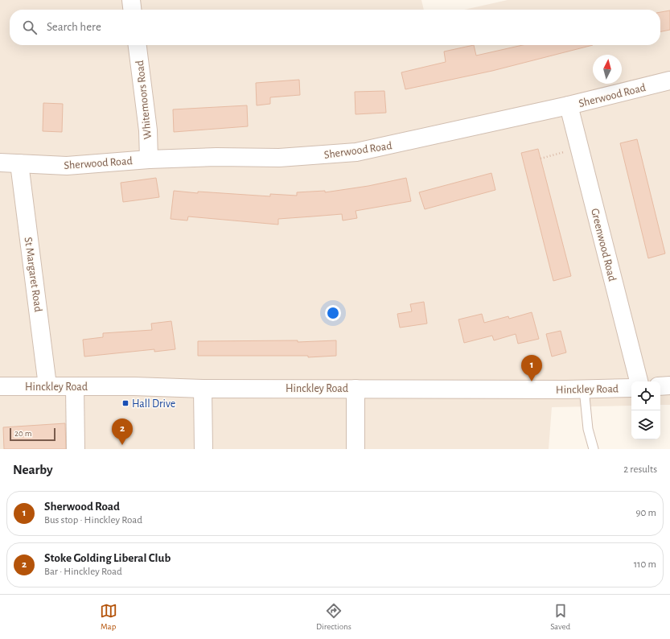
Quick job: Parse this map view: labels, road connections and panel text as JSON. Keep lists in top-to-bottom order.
{
  "streets": {
    "street": [
      "Sherwood Road",
      "Whitemoors Road",
      "Greenwood Road",
      "St Margaret Road",
      "Hinckley Road"
    ]
  },
  "crossings": [
    ["Sherwood Road", "Whitemoors Road"],
    ["Sherwood Road", "Greenwood Road"],
    ["Sherwood Road", "St Margaret Road"],
    ["St Margaret Road", "Hinckley Road"]
  ],
  "places": {
    "transit": ["Hall Drive"]
  },
  "scale_bar": "20 m",
  "north": "top",
  "page": {
    "search": "Search here",
    "pins": ["1", "2"],
    "scale": "20 m",
    "heading": ["Nearby", "2 results"],
    "list": [
      {
        "mark": "1",
        "name": "Sherwood Road",
        "note": "Bus stop · Hinckley Road",
        "value": "90 m"
      },
      {
        "mark": "2",
        "name": "Stoke Golding Liberal Club",
        "note": "Bar · Hinckley Road",
        "value": "110 m"
      }
    ],
    "nav": ["Map", "Directions", "Saved"]
  }
}
